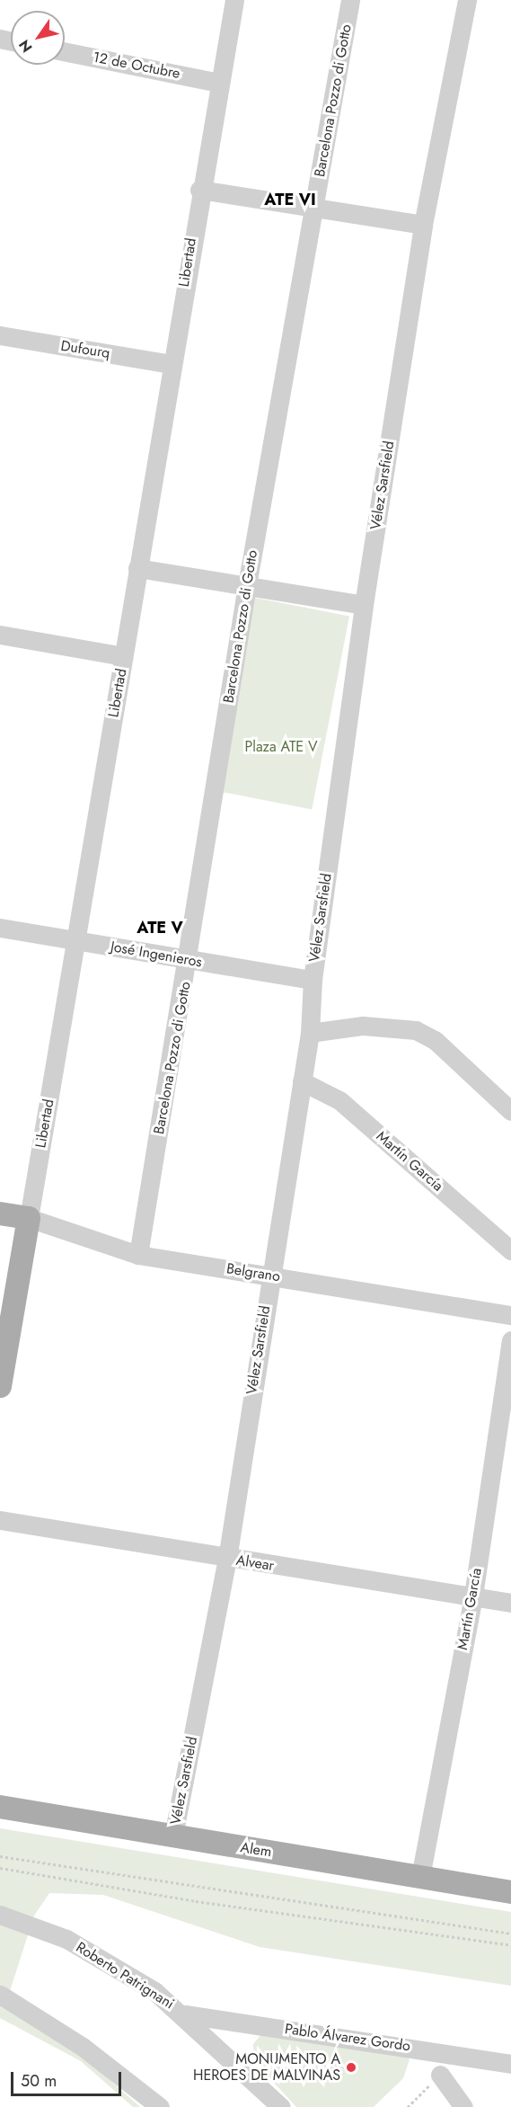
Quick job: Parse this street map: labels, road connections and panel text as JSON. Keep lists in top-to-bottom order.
{
  "streets": {
    "main road": ["Libertad", "Belgrano", "Alem"],
    "street": [
      "12 de Octubre",
      "Barcelona Pozzo di Gotto",
      "Dufourq",
      "Vélez Sarsfield",
      "José Ingenieros",
      "Martín García",
      "Alvear",
      "Roberto Patrignani",
      "Pablo Álvarez Gordo"
    ]
  },
  "crossings": [
    ["12 de Octubre", "Libertad"],
    ["Barcelona Pozzo di Gotto", "José Ingenieros"],
    ["Barcelona Pozzo di Gotto", "Belgrano"],
    ["Libertad", "Dufourq"],
    ["Libertad", "José Ingenieros"],
    ["Libertad", "Belgrano"],
    ["Vélez Sarsfield", "José Ingenieros"],
    ["Vélez Sarsfield", "Martín García"],
    ["Vélez Sarsfield", "Belgrano"],
    ["Vélez Sarsfield", "Alvear"],
    ["Vélez Sarsfield", "Alem"],
    ["Martín García", "Alvear"],
    ["Martín García", "Alem"],
    ["Roberto Patrignani", "Pablo Álvarez Gordo"]
  ],
  "districts": ["ATE VI", "ATE V"],
  "parks": ["Plaza ATE V"],
  "places": ["MONUMENTO A HEROES DE MALVINAS"],
  "scale_bar": "50 m",
  "north": "bottom left"
}
